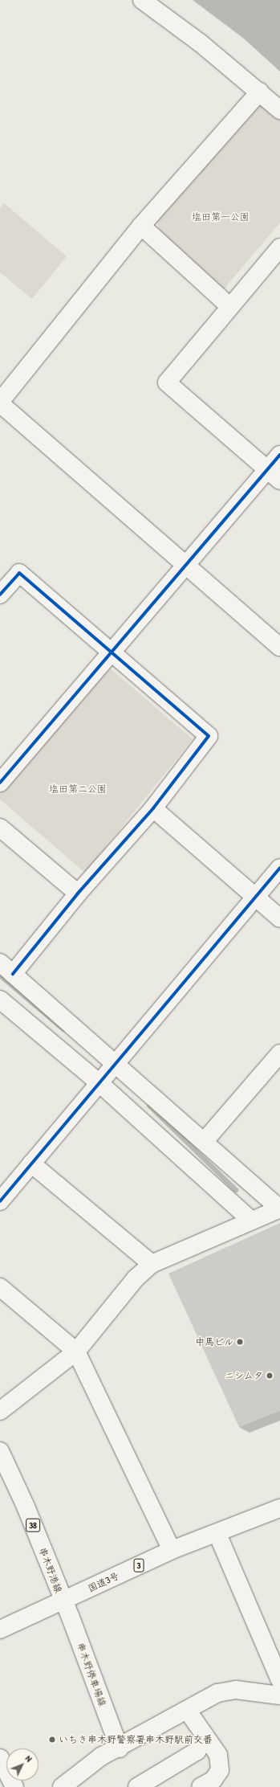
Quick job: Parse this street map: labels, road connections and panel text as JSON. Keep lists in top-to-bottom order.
{
  "streets": {
    "main road": [
      "38",
      "3",
      "串木野港線",
      "国道3号",
      "串木野停車場線"
    ]
  },
  "crossings": [
    ["串木野港線", "国道3号"],
    ["串木野港線", "串木野停車場線"],
    ["国道3号", "串木野停車場線"]
  ],
  "parks": ["塩田第一公園", "塩田第二公園"],
  "places": ["中馬ビル", "ニシムタ", "いちき串木野警察署串木野駅前交番"],
  "north": "top right"
}
